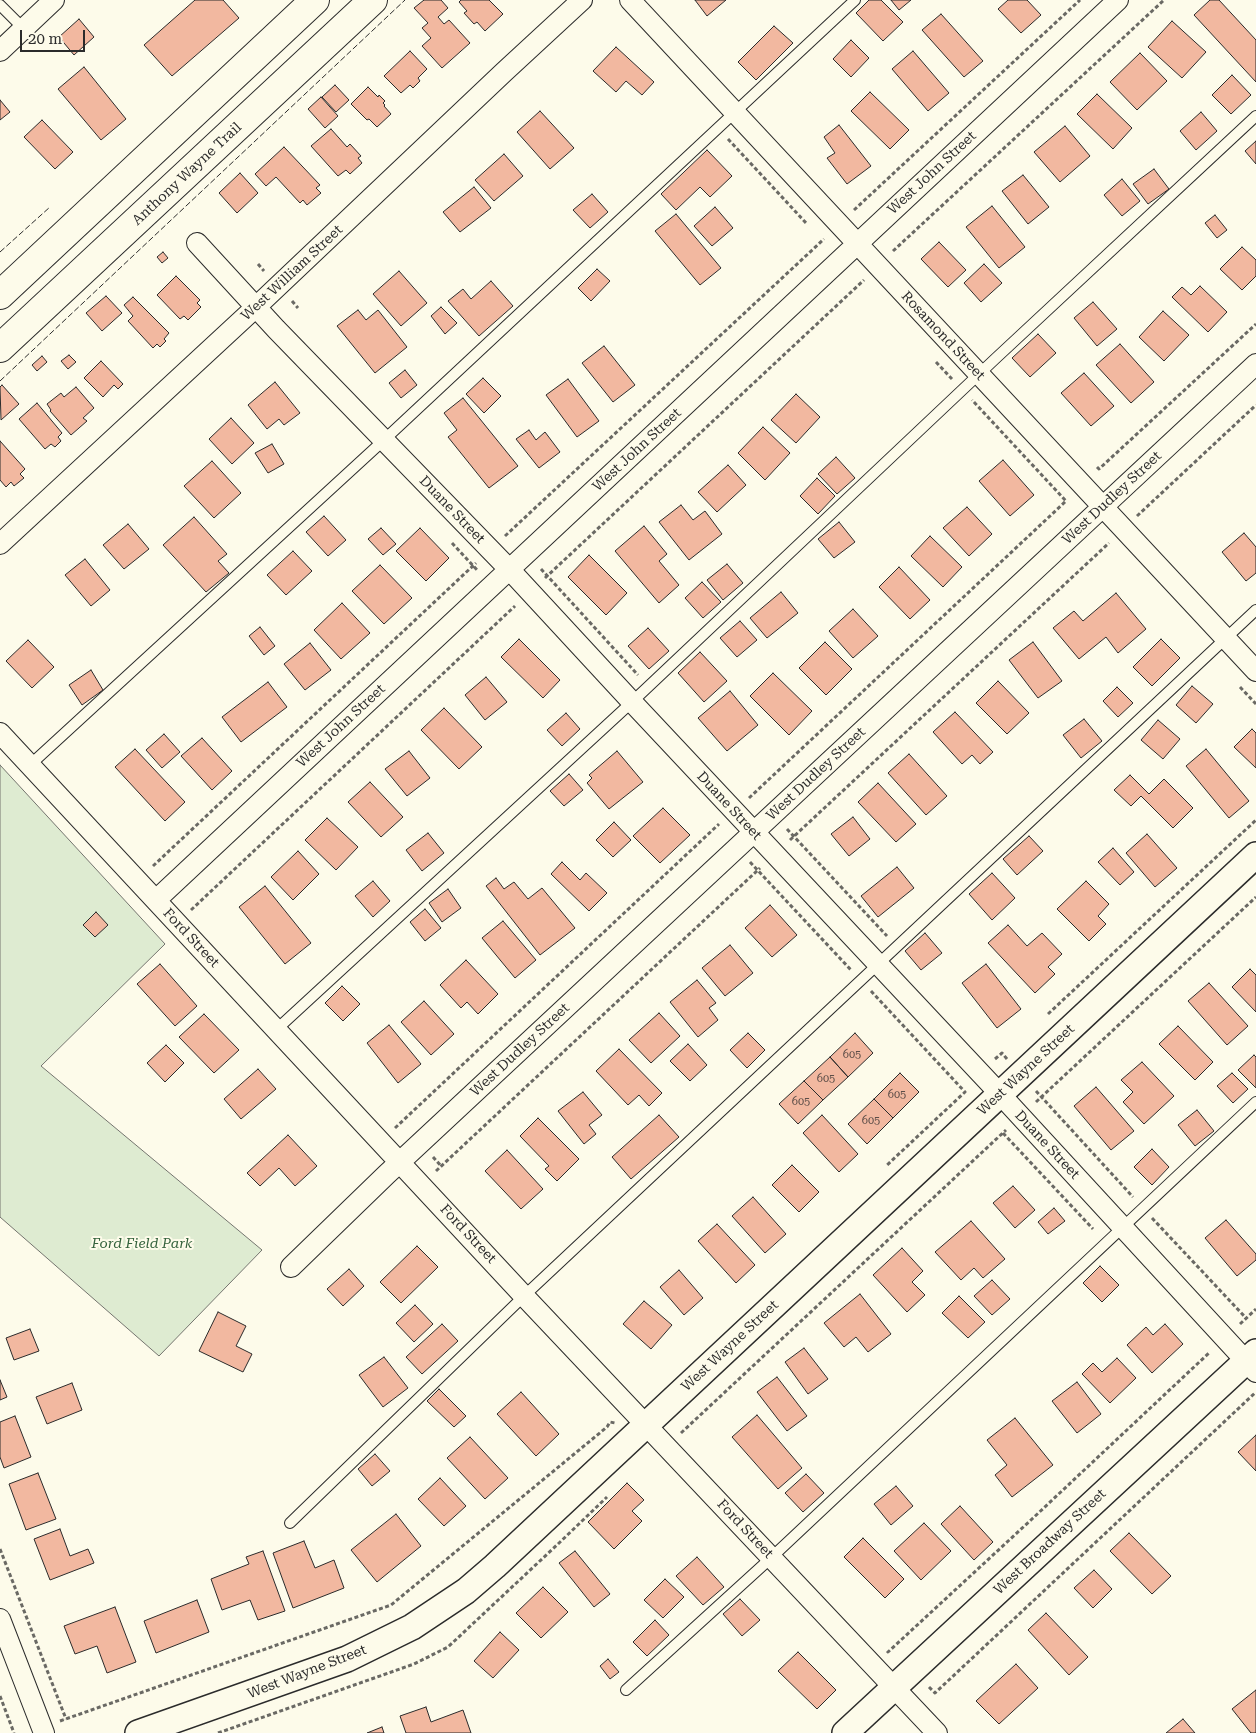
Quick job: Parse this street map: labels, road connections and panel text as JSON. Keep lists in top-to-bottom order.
{
  "streets": {
    "highway": ["Anthony Wayne Trail"],
    "street": [
      "West John Street",
      "West William Street",
      "Rosamond Street",
      "West Dudley Street",
      "Duane Street",
      "Ford Street",
      "West Wayne Street",
      "West Broadway Street"
    ]
  },
  "crossings": [
    ["West John Street", "Rosamond Street"],
    ["West John Street", "Duane Street"],
    ["West John Street", "Ford Street"],
    ["West William Street", "Duane Street"],
    ["Rosamond Street", "West Dudley Street"],
    ["West Dudley Street", "Duane Street"],
    ["West Dudley Street", "Ford Street"],
    ["Duane Street", "West Wayne Street"],
    ["Duane Street", "West Broadway Street"],
    ["Ford Street", "West Wayne Street"],
    ["Ford Street", "West Broadway Street"]
  ],
  "parks": ["Ford Field Park"],
  "house_numbers": [
    "605",
    "605",
    "605",
    "605",
    "605"
  ],
  "scale_bar": "20 m"
}
